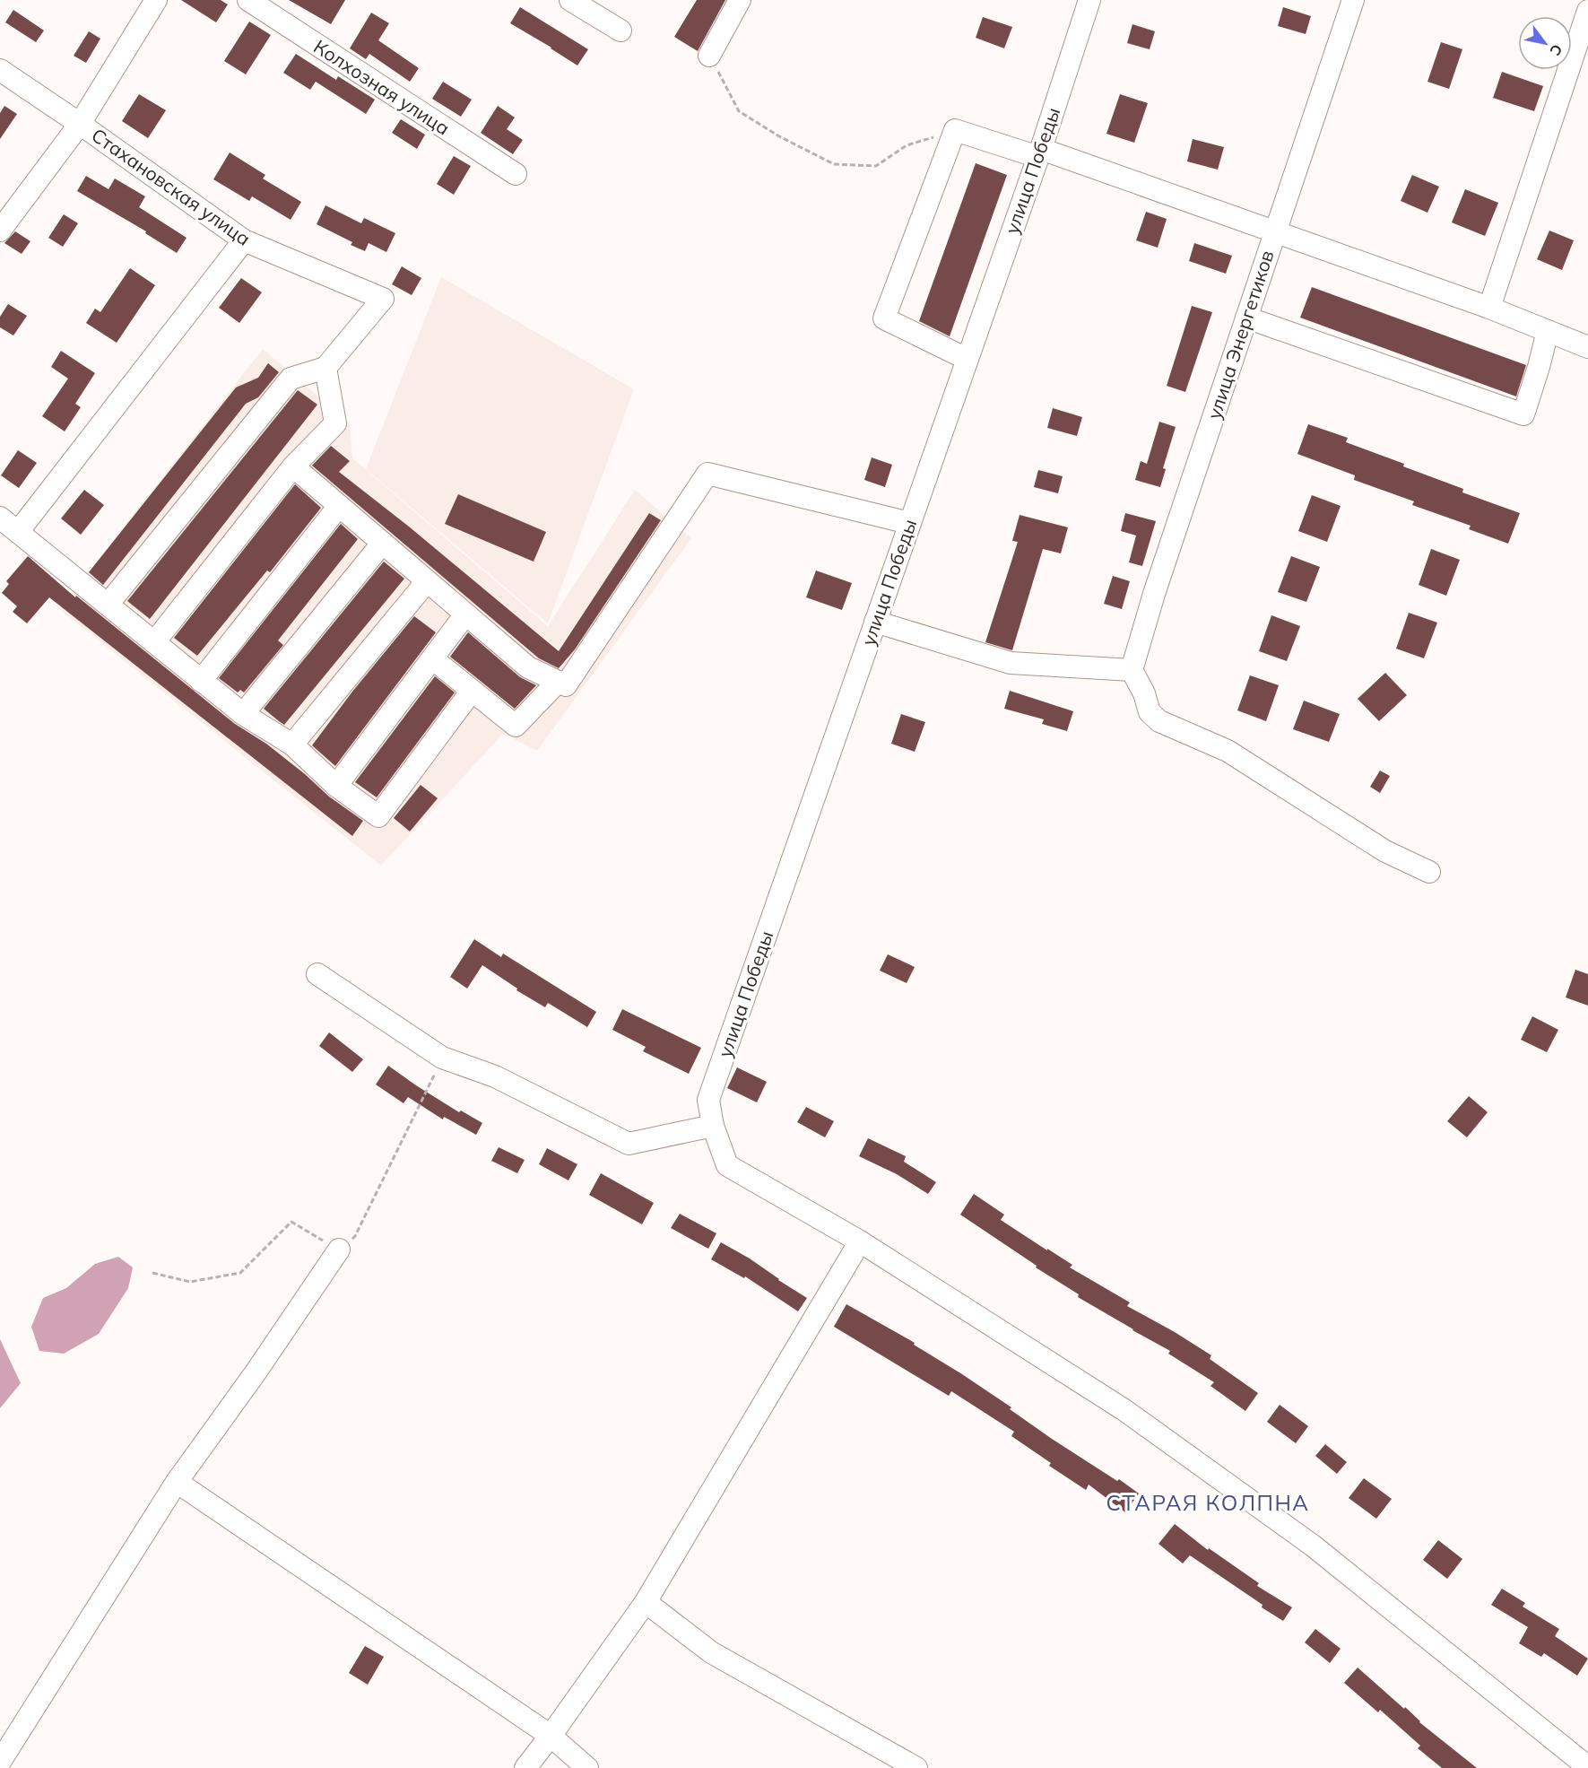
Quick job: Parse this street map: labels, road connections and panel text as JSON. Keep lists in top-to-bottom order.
{
  "streets": {
    "street": [
      "Колхозная улица",
      "улица Победы",
      "Стахановская улица",
      "улица Энергетиков"
    ]
  },
  "districts": ["СТАРАЯ КОЛПНА"],
  "north": "bottom right"
}
